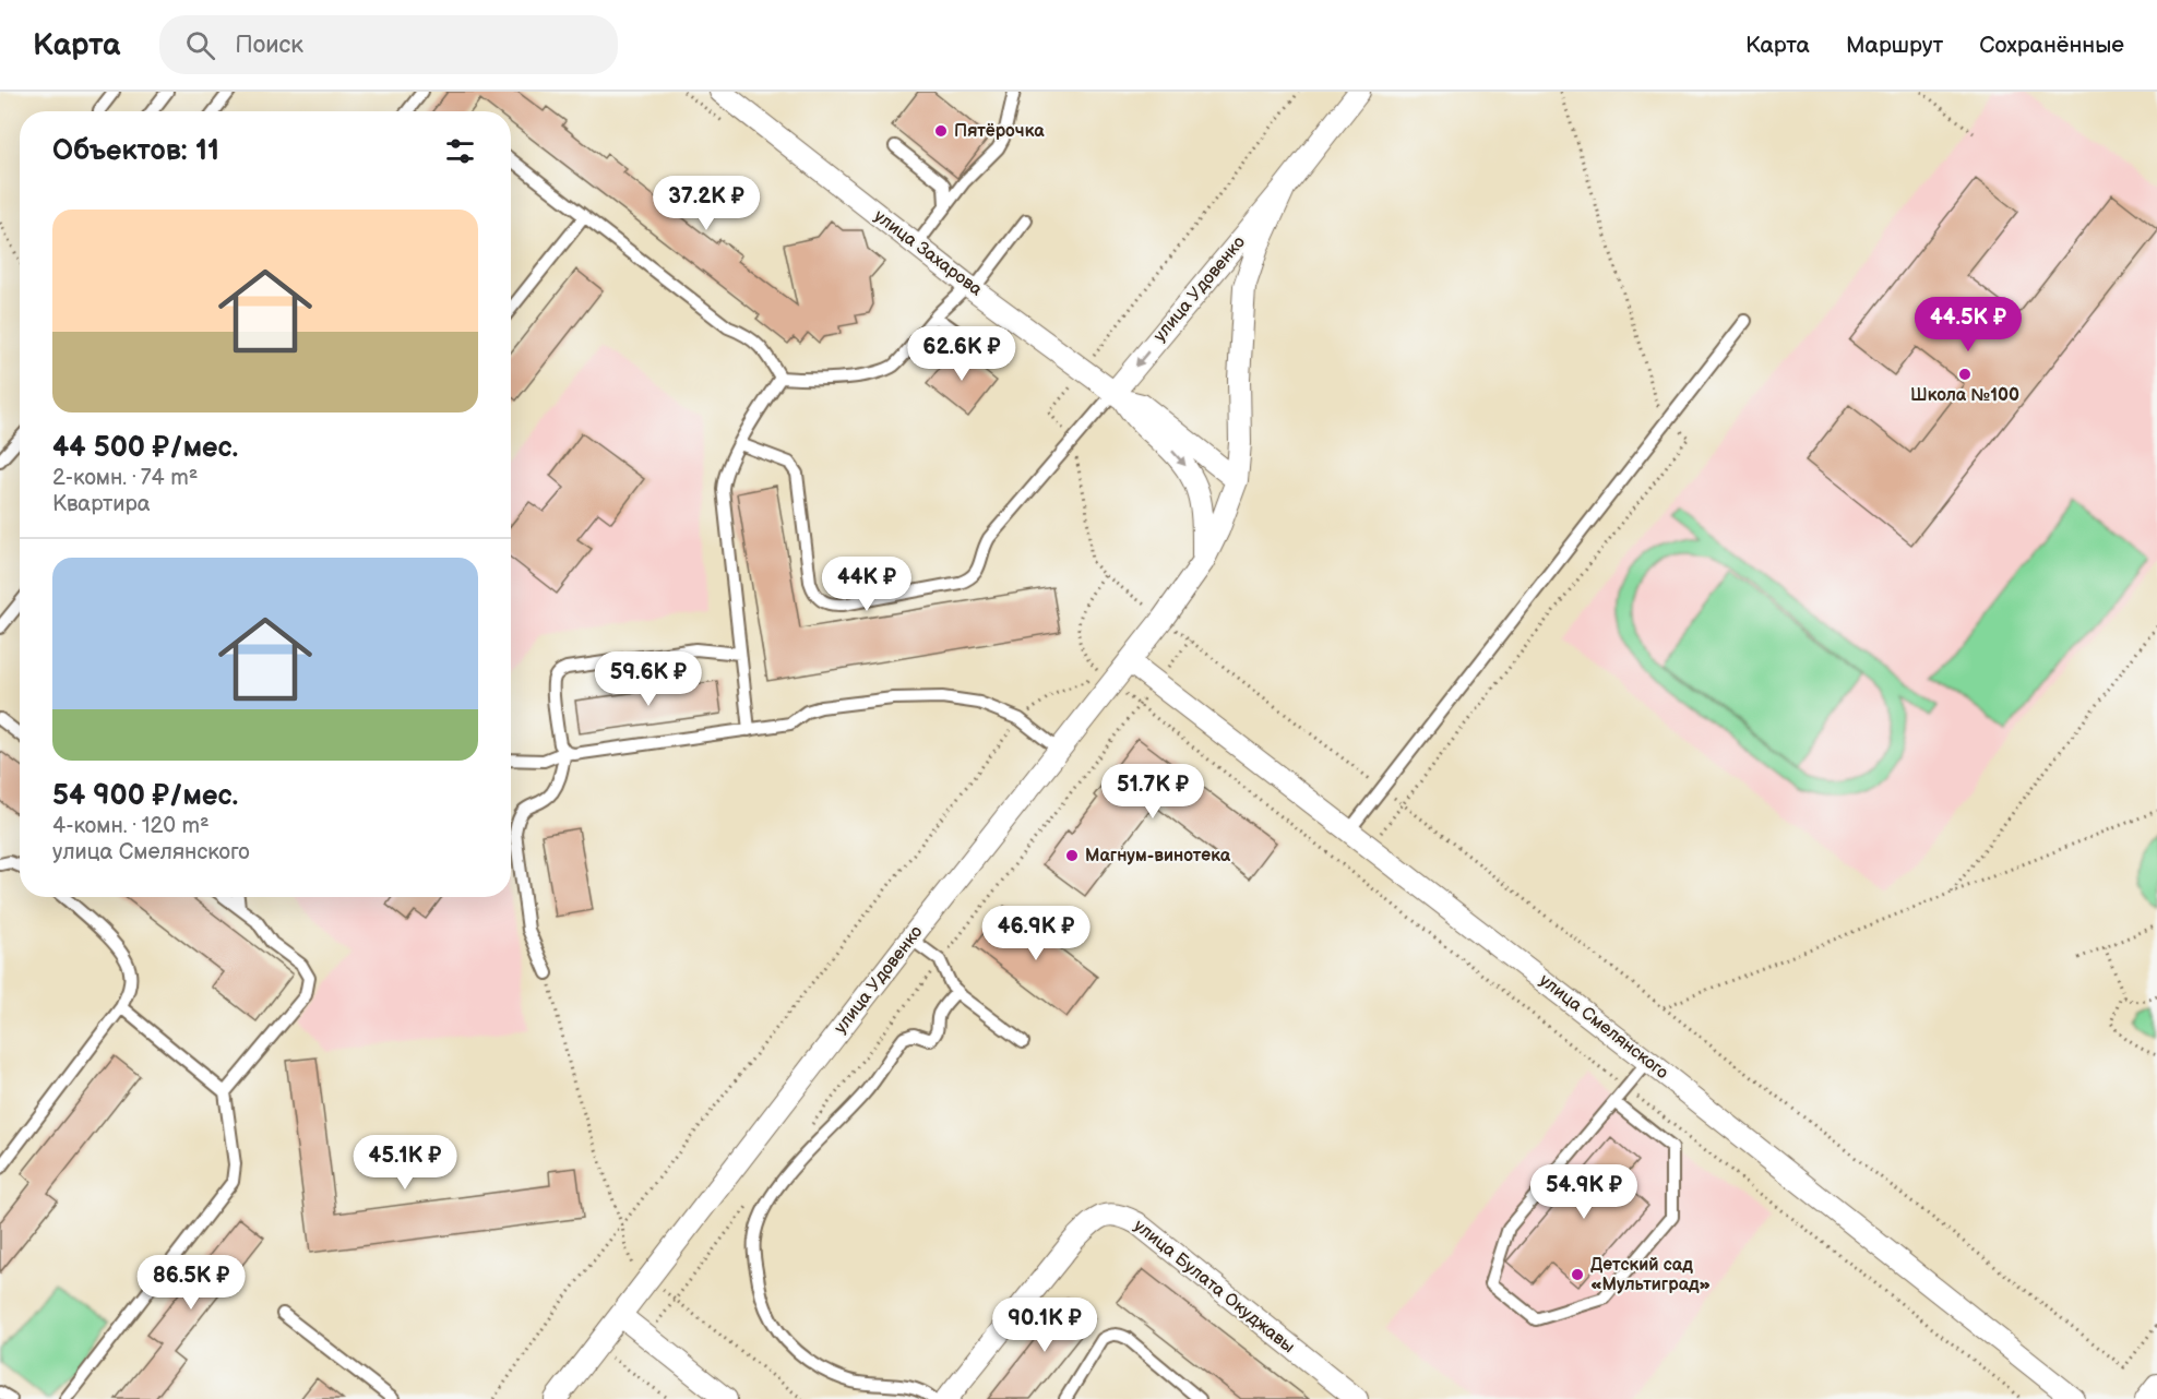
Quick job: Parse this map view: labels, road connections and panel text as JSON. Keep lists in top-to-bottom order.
{
  "streets": {
    "street": [
      "улица Захарова",
      "улица Удовенко",
      "улица Смелянского",
      "улица Булата Окуджавы"
    ]
  },
  "crossings": [
    ["улица Захарова", "улица Удовенко"],
    ["улица Удовенко", "улица Смелянского"]
  ],
  "places": [
    "Пятёрочка",
    "Школа №100",
    "Магнум-винотека",
    "Детский сад «Мультиград»"
  ],
  "page": {
    "header": "Карта",
    "search": "Поиск",
    "nav": ["Карта", "Маршрут", "Сохранённые"],
    "heading": "Объектов: 11",
    "price": [
      "37.2K ₽",
      "44.5K ₽",
      "62.6K ₽",
      "44K ₽",
      "59.6K ₽",
      "51.7K ₽",
      "46.9K ₽",
      "45.1K ₽",
      "54.9K ₽",
      "86.5K ₽",
      "90.1K ₽"
    ],
    "list": [
      {
        "name": "44 500 ₽/мес.",
        "note": "2-комн. · 74 m² · Квартира"
      },
      {
        "name": "54 900 ₽/мес.",
        "note": "4-комн. · 120 m² · улица Смелянского"
      }
    ]
  }
}
